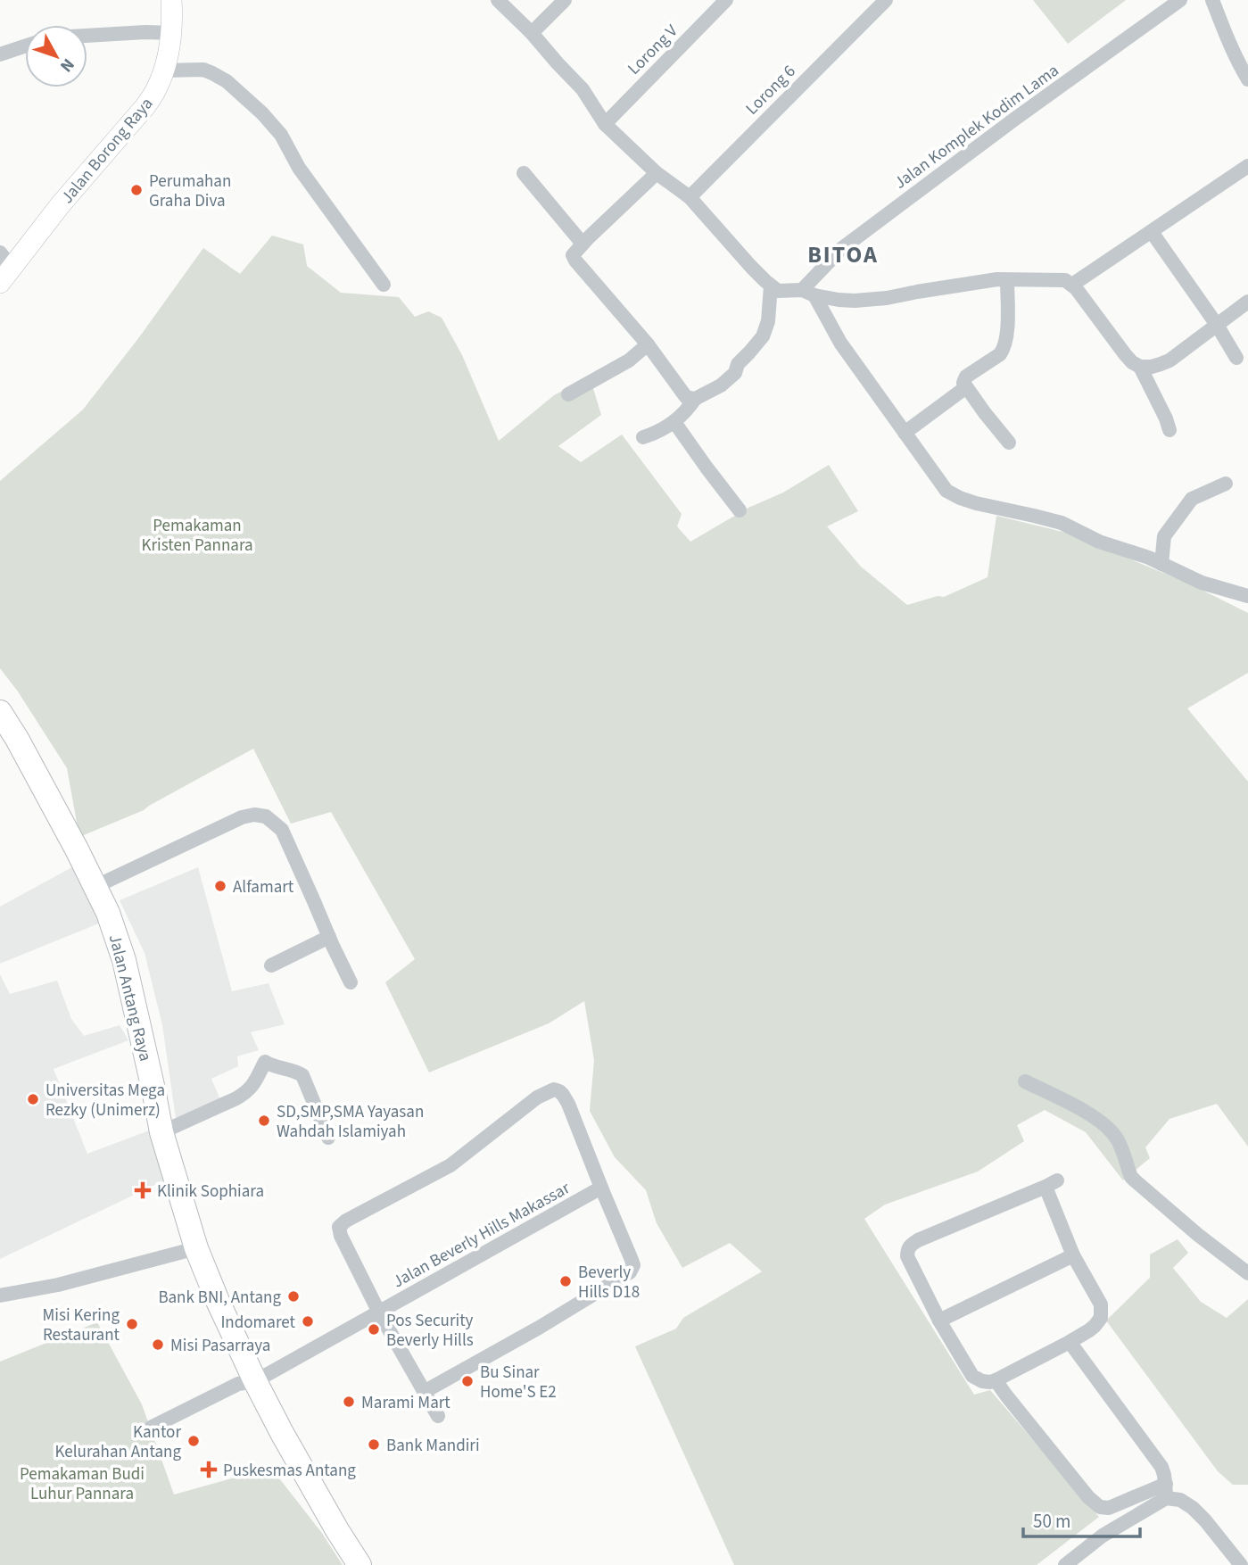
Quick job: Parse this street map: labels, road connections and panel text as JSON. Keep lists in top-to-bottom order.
{
  "streets": {
    "main road": ["Jalan Borong Raya", "Jalan Antang Raya"],
    "street": [
      "Lorong V",
      "Lorong 6",
      "Jalan Komplek Kodim Lama",
      "Jalan Beverly Hills Makassar"
    ]
  },
  "crossings": [
    ["Jalan Antang Raya", "Jalan Beverly Hills Makassar"]
  ],
  "districts": ["BITOA"],
  "parks": ["Pemakaman Kristen Pannara", "Pemakaman Budi Luhur Pannara"],
  "places": {
    "other": [
      "Perumahan Graha Diva",
      "Alfamart",
      "Universitas Mega Rezky (Unimerz)",
      "SD,SMP,SMA Yayasan Wahdah Islamiyah",
      "Beverly Hills D18",
      "Bank BNI, Antang",
      "Indomaret",
      "Misi Kering Restaurant",
      "Pos Security Beverly Hills",
      "Misi Pasarraya",
      "Bu Sinar Home'S E2",
      "Marami Mart",
      "Kantor Kelurahan Antang",
      "Bank Mandiri"
    ],
    "health": ["Klinik Sophiara", "Puskesmas Antang"]
  },
  "scale_bar": "50 m",
  "north": "bottom right"
}
